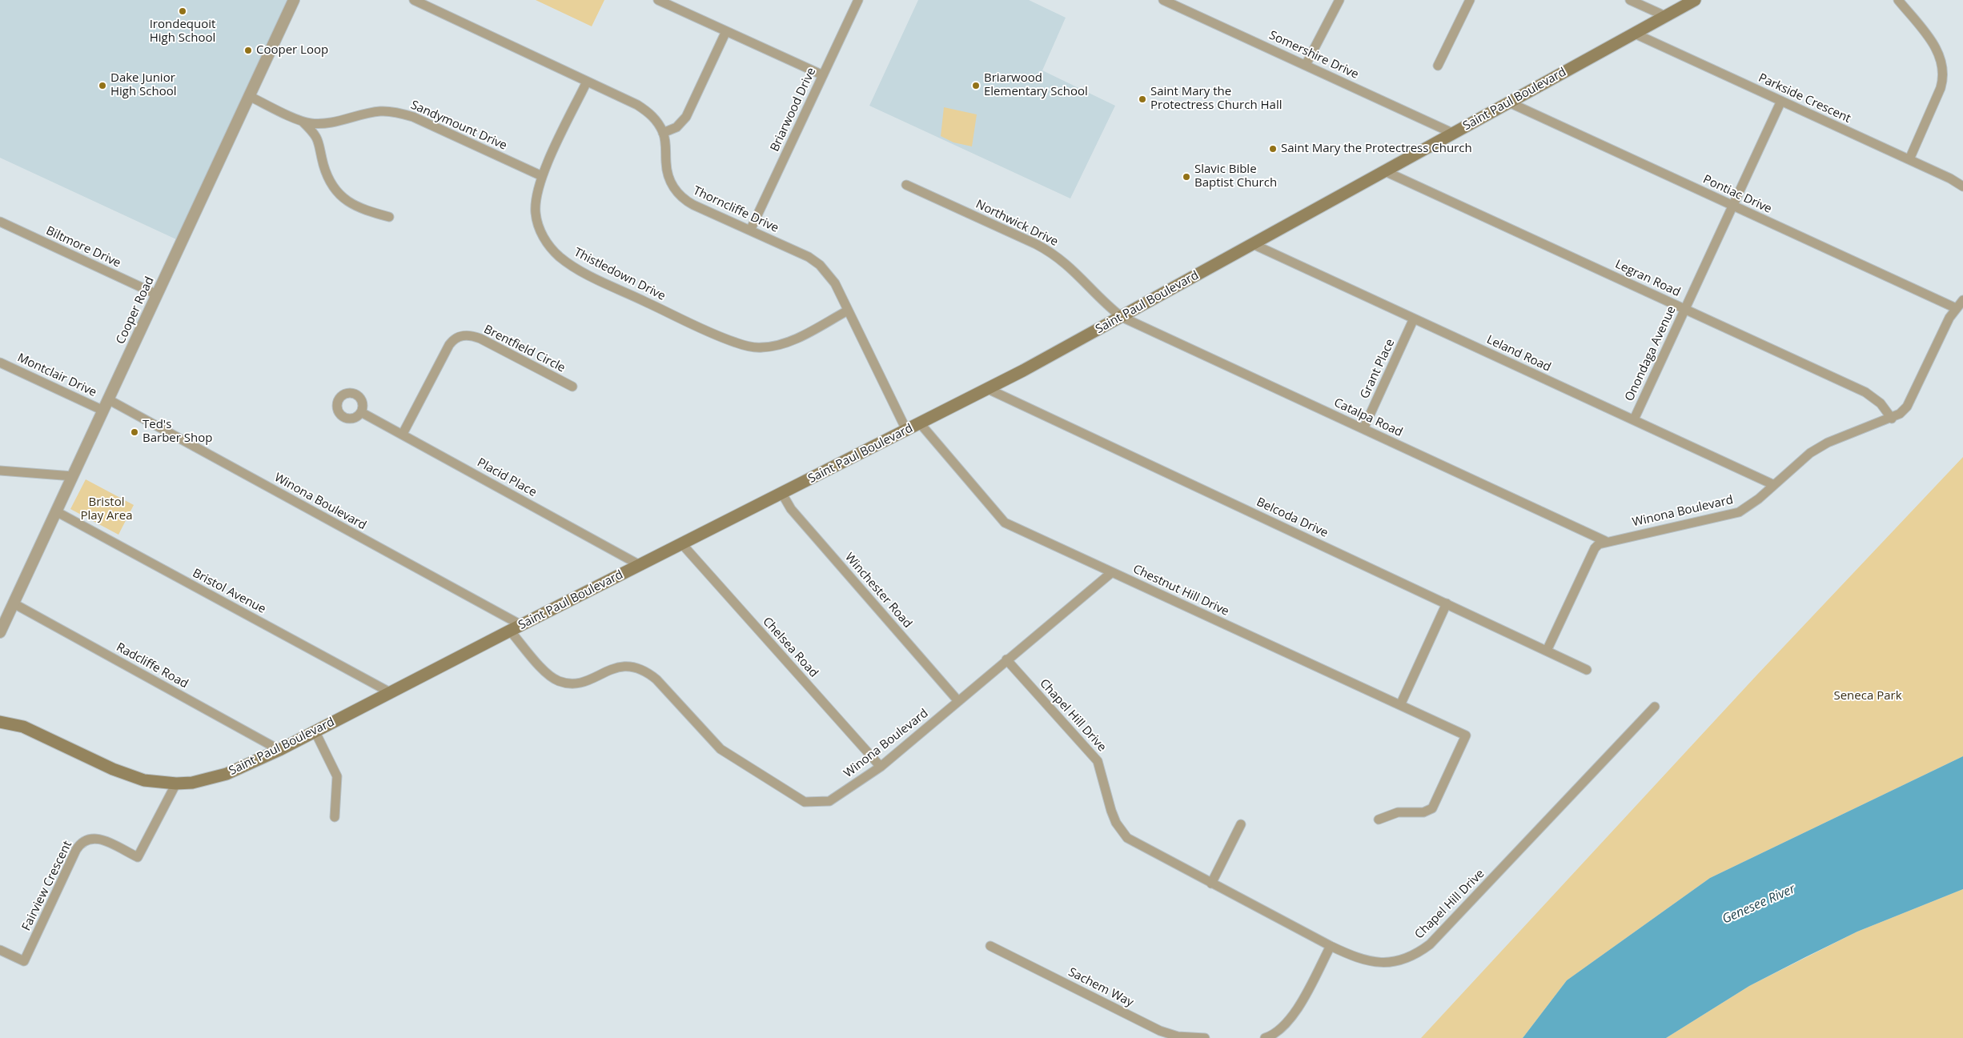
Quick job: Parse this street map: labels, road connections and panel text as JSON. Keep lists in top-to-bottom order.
{
  "streets": {
    "main road": ["Saint Paul Boulevard"],
    "street": [
      "Somershire Drive",
      "Parkside Crescent",
      "Briarwood Drive",
      "Sandymount Drive",
      "Pontiac Drive",
      "Thorncliffe Drive",
      "Northwick Drive",
      "Biltmore Drive",
      "Thistledown Drive",
      "Legran Road",
      "Cooper Road",
      "Brentfield Circle",
      "Leland Road",
      "Onondaga Avenue",
      "Grant Place",
      "Montclair Drive",
      "Catalpa Road",
      "Placid Place",
      "Winona Boulevard",
      "Belcoda Drive",
      "Winchester Road",
      "Chestnut Hill Drive",
      "Bristol Avenue",
      "Chelsea Road",
      "Radcliffe Road",
      "Chapel Hill Drive",
      "Fairview Crescent",
      "Sachem Way"
    ]
  },
  "crossings": [
    ["Somershire Drive", "Saint Paul Boulevard"],
    ["Parkside Crescent", "Saint Paul Boulevard"],
    ["Parkside Crescent", "Onondaga Avenue"],
    ["Saint Paul Boulevard", "Pontiac Drive"],
    ["Saint Paul Boulevard", "Thorncliffe Drive"],
    ["Saint Paul Boulevard", "Northwick Drive"],
    ["Saint Paul Boulevard", "Legran Road"],
    ["Saint Paul Boulevard", "Leland Road"],
    ["Saint Paul Boulevard", "Catalpa Road"],
    ["Saint Paul Boulevard", "Placid Place"],
    ["Saint Paul Boulevard", "Winona Boulevard"],
    ["Saint Paul Boulevard", "Belcoda Drive"],
    ["Saint Paul Boulevard", "Winchester Road"],
    ["Saint Paul Boulevard", "Chestnut Hill Drive"],
    ["Saint Paul Boulevard", "Bristol Avenue"],
    ["Saint Paul Boulevard", "Chelsea Road"],
    ["Saint Paul Boulevard", "Radcliffe Road"],
    ["Saint Paul Boulevard", "Fairview Crescent"],
    ["Briarwood Drive", "Thorncliffe Drive"],
    ["Sandymount Drive", "Thistledown Drive"],
    ["Sandymount Drive", "Cooper Road"],
    ["Pontiac Drive", "Onondaga Avenue"],
    ["Pontiac Drive", "Winona Boulevard"],
    ["Thorncliffe Drive", "Thistledown Drive"],
    ["Northwick Drive", "Catalpa Road"],
    ["Biltmore Drive", "Cooper Road"],
    ["Legran Road", "Onondaga Avenue"],
    ["Legran Road", "Winona Boulevard"],
    ["Cooper Road", "Montclair Drive"],
    ["Cooper Road", "Winona Boulevard"],
    ["Cooper Road", "Bristol Avenue"],
    ["Cooper Road", "Radcliffe Road"],
    ["Brentfield Circle", "Placid Place"],
    ["Leland Road", "Onondaga Avenue"],
    ["Leland Road", "Grant Place"],
    ["Leland Road", "Winona Boulevard"],
    ["Grant Place", "Catalpa Road"],
    ["Catalpa Road", "Winona Boulevard"],
    ["Winona Boulevard", "Winchester Road"],
    ["Winona Boulevard", "Chestnut Hill Drive"],
    ["Winona Boulevard", "Chelsea Road"],
    ["Winona Boulevard", "Chapel Hill Drive"]
  ],
  "water": ["Genesee River"],
  "parks": ["Bristol Play Area", "Seneca Park"],
  "places": [
    "Irondequoit High School",
    "Cooper Loop",
    "Dake Junior High School",
    "Briarwood Elementary School",
    "Saint Mary the Protectress Church Hall",
    "Saint Mary the Protectress Church",
    "Slavic Bible Baptist Church",
    "Ted's Barber Shop"
  ]
}
